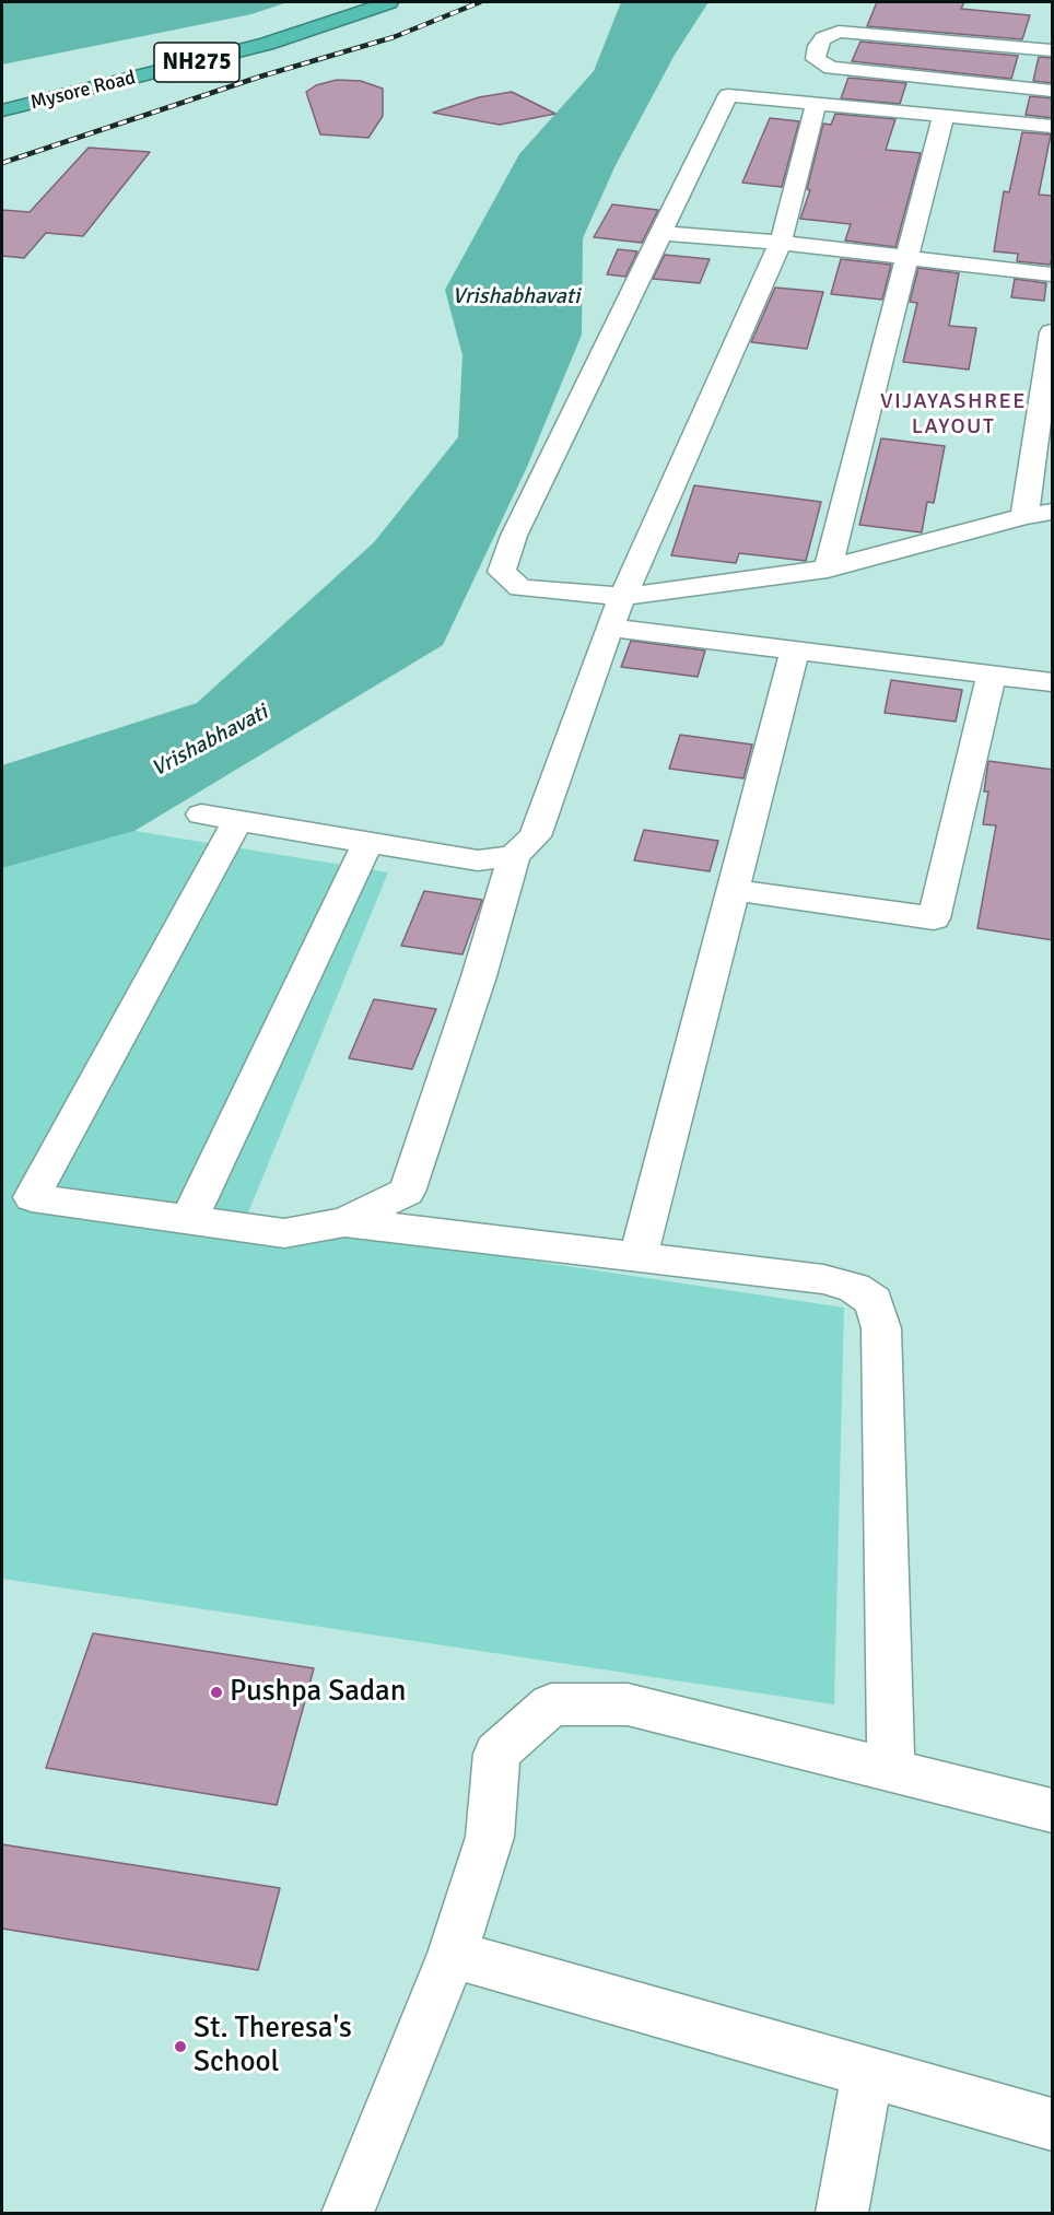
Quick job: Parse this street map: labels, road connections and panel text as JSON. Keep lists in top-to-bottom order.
{
  "streets": {
    "highway": ["NH275", "Mysore Road"]
  },
  "districts": ["VIJAYASHREE LAYOUT"],
  "water": ["Vrishabhavati"],
  "places": ["Pushpa Sadan", "St. Theresa's School"]
}
